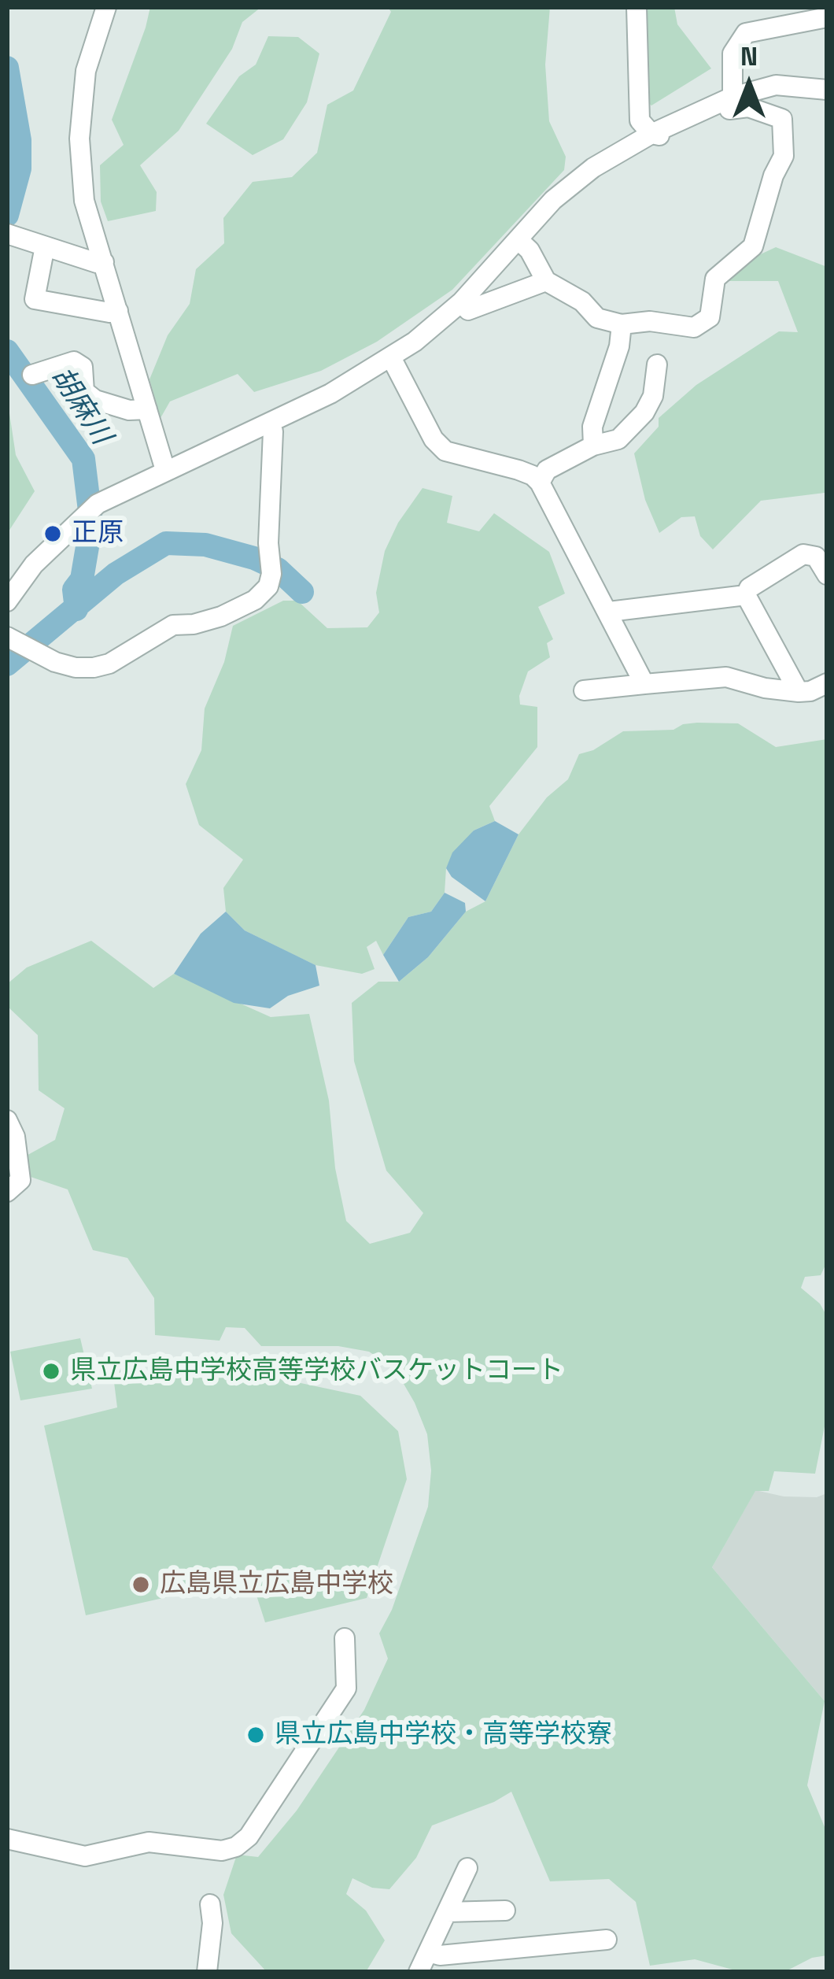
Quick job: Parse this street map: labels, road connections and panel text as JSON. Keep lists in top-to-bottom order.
{
  "water": ["胡麻川"],
  "places": [
    "正原",
    "県立広島中学校高等学校バスケットコート",
    "広島県立広島中学校",
    "県立広島中学校・高等学校寮"
  ],
  "north": "top"
}
